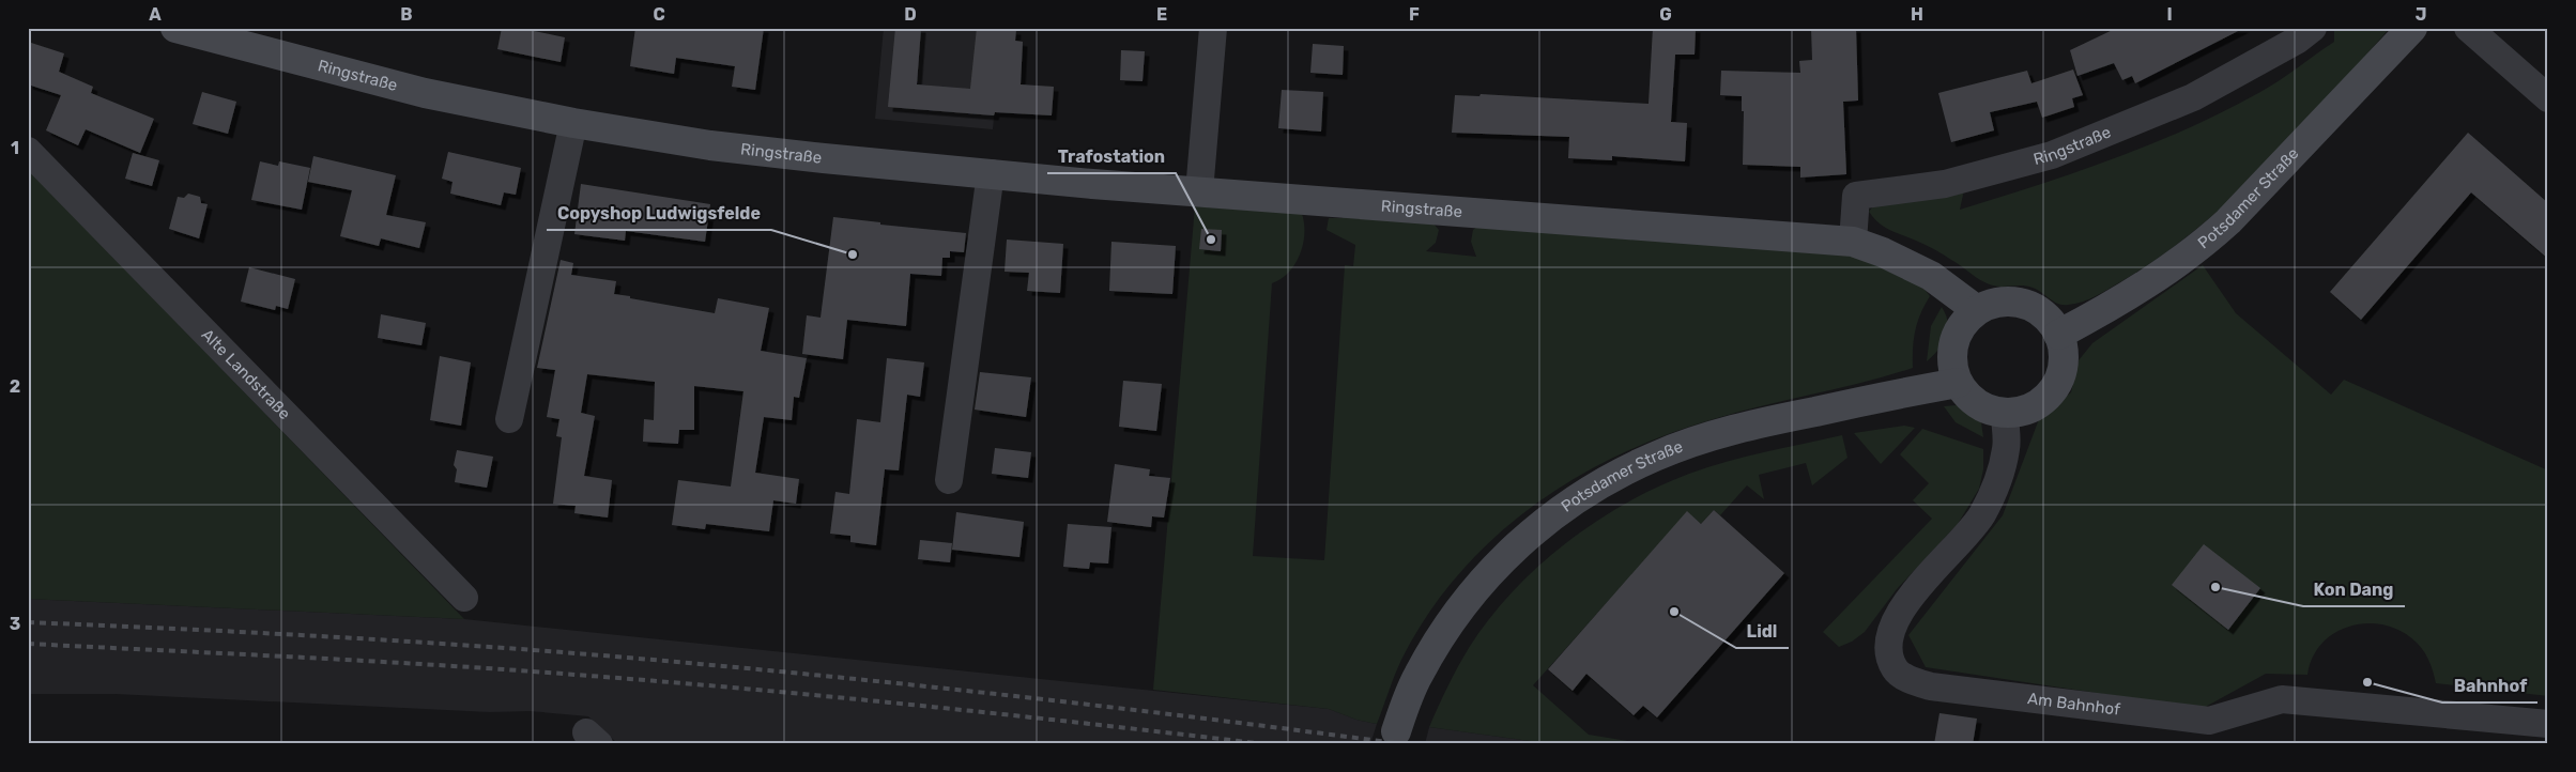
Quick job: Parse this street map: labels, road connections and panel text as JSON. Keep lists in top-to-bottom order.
{
  "streets": {
    "main road": ["Ringstraße", "Potsdamer Straße"],
    "street": ["Alte Landstraße", "Am Bahnhof"]
  },
  "crossings": [
    ["Ringstraße", "Potsdamer Straße"],
    ["Ringstraße", "Am Bahnhof"],
    ["Potsdamer Straße", "Am Bahnhof"]
  ],
  "places": [
    "Trafostation",
    "Copyshop Ludwigsfelde",
    "Kon Dang",
    "Lidl",
    "Bahnhof"
  ],
  "grid": {
    "columns": [
      "A",
      "B",
      "C",
      "D",
      "E",
      "F",
      "G",
      "H",
      "I",
      "J"
    ],
    "rows": ["1", "2", "3"]
  }
}
